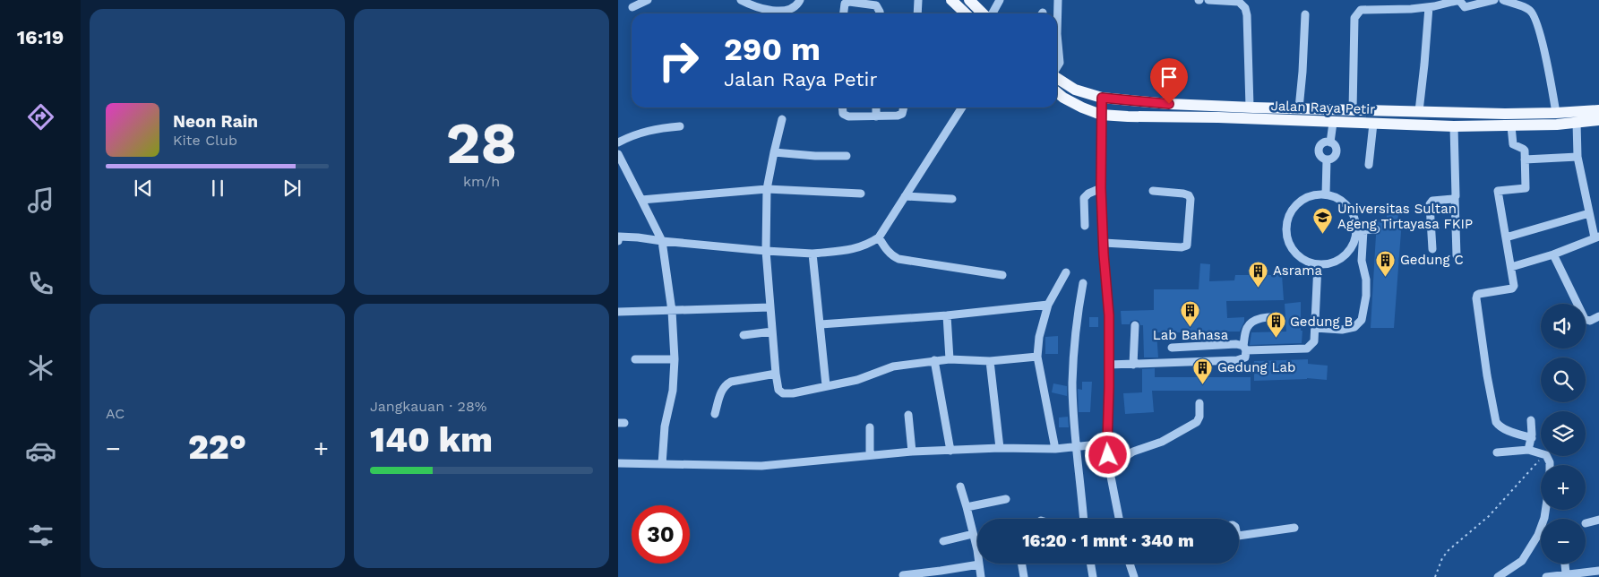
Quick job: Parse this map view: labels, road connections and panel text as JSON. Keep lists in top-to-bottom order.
{
  "streets": {
    "main road": ["Jalan Raya Petir"]
  },
  "places": {
    "school or university": ["Universitas Sultan Ageng Tirtayasa FKIP"],
    "building": [
      "Gedung C",
      "Asrama",
      "Lab Bahasa",
      "Gedung B",
      "Gedung Lab"
    ]
  },
  "page": {
    "tabs": "16:19",
    "tile": [
      ["28", "km/h"],
      "AC",
      ["Jangkauan · 28%", "140 km"]
    ],
    "turn": ["290 m", "Jalan Raya Petir"],
    "song": ["Neon Rain", "Kite Club"],
    "map_buttons": ["+", "−"],
    "heat": ["−", "22°", "+"],
    "limit": "30",
    "trip": "16:20 · 1 mnt · 340 m"
  }
}
